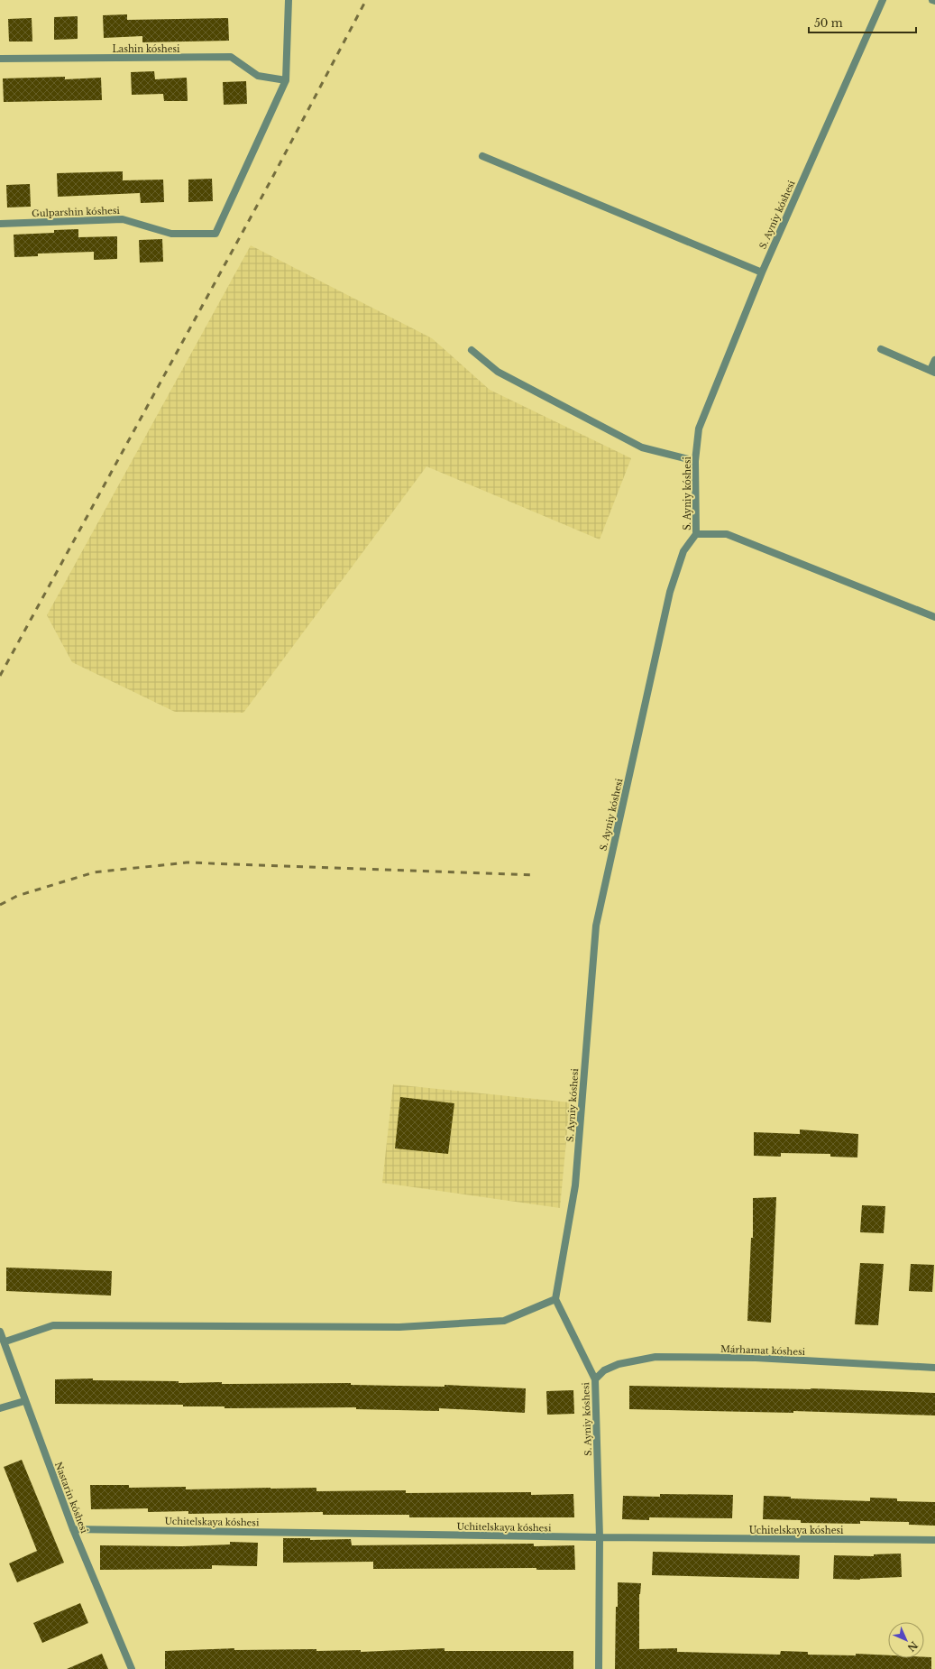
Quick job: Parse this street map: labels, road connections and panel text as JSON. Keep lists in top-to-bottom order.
{
  "streets": {
    "street": [
      "Lashin kóshesi",
      "Gulparshin kóshesi",
      "S. Ayniy kóshesi",
      "Márhamat kóshesi",
      "Nastarin kóshesi",
      "Uchitelskaya kóshesi"
    ]
  },
  "crossings": [
    ["Lashin kóshesi", "Gulparshin kóshesi"],
    ["S. Ayniy kóshesi", "Márhamat kóshesi"],
    ["S. Ayniy kóshesi", "Uchitelskaya kóshesi"],
    ["Nastarin kóshesi", "Uchitelskaya kóshesi"]
  ],
  "scale_bar": "50 m",
  "north": "bottom right"
}
